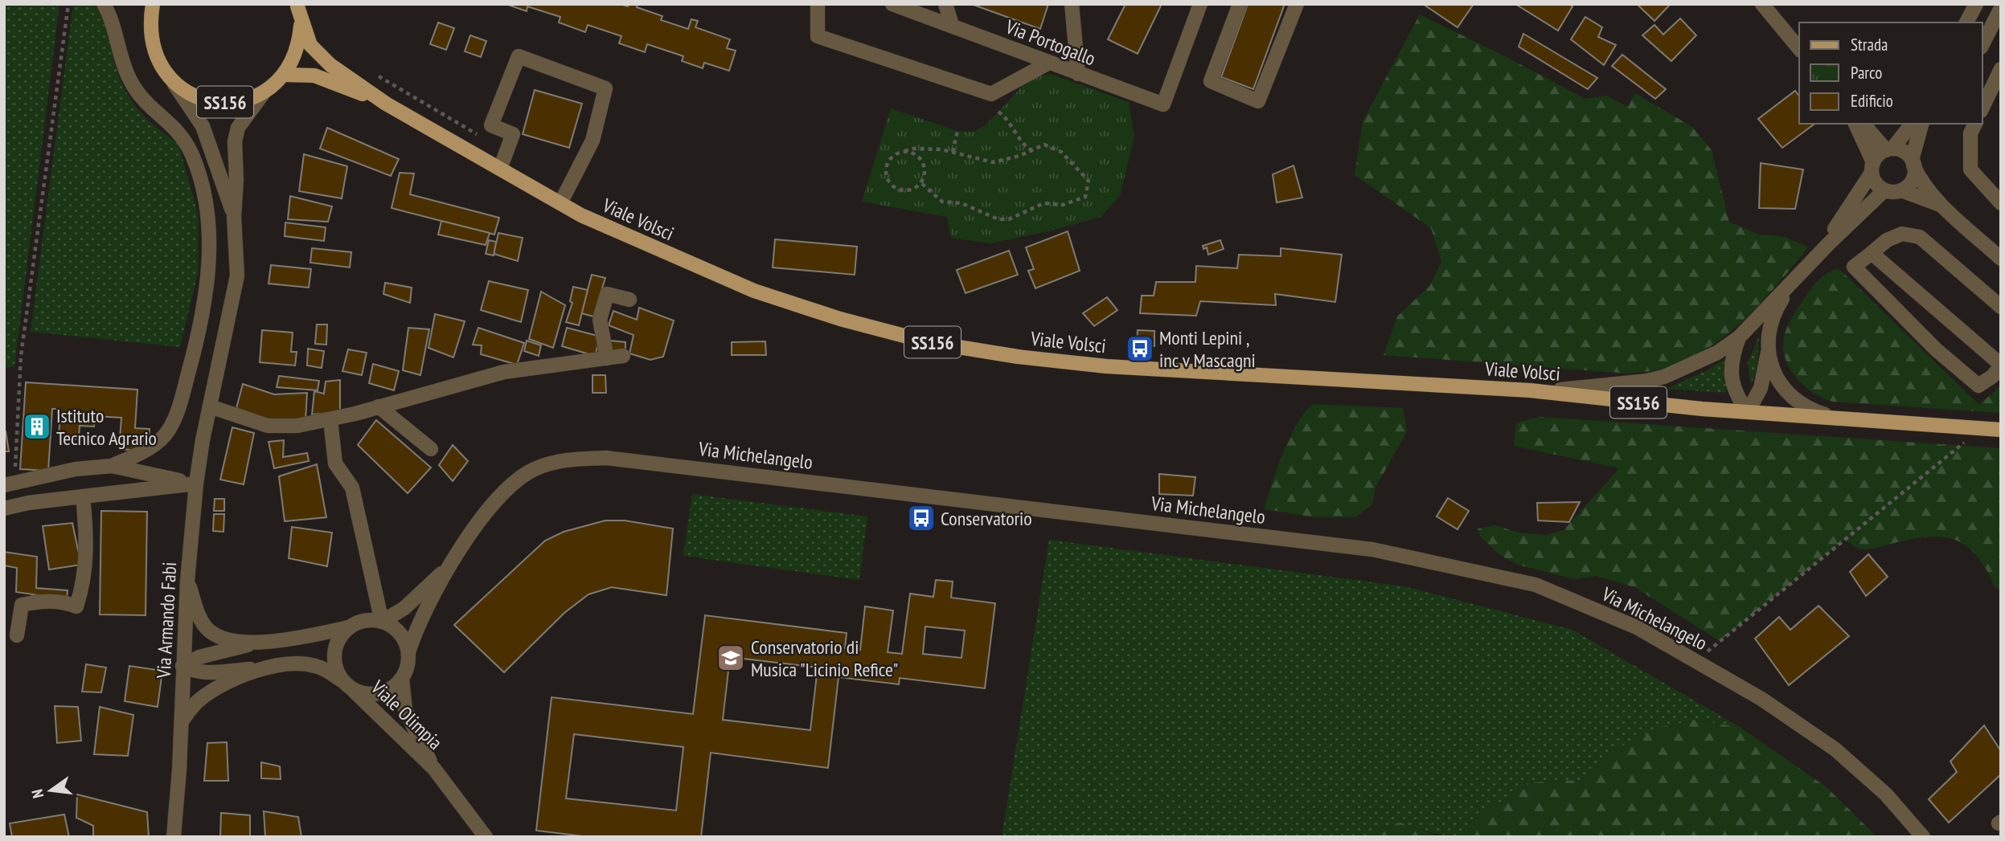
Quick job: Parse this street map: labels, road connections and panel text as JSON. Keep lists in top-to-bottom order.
{
  "streets": {
    "main road": ["SS156", "Viale Volsci"],
    "street": [
      "Via Portogallo",
      "Via Michelangelo",
      "Via Armando Fabi",
      "Viale Olimpia"
    ]
  },
  "crossings": [
    ["Via Michelangelo", "Viale Olimpia"],
    ["Via Armando Fabi", "Viale Olimpia"]
  ],
  "places": {
    "bus stop": ["Monti Lepini , inc v Mascagni", "Conservatorio"],
    "building": ["Istituto Tecnico Agrario"],
    "school or university": ["Conservatorio di Musica \"Licinio Refice\""]
  },
  "legend": ["Strada", "Parco", "Edificio"],
  "north": "left"
}
